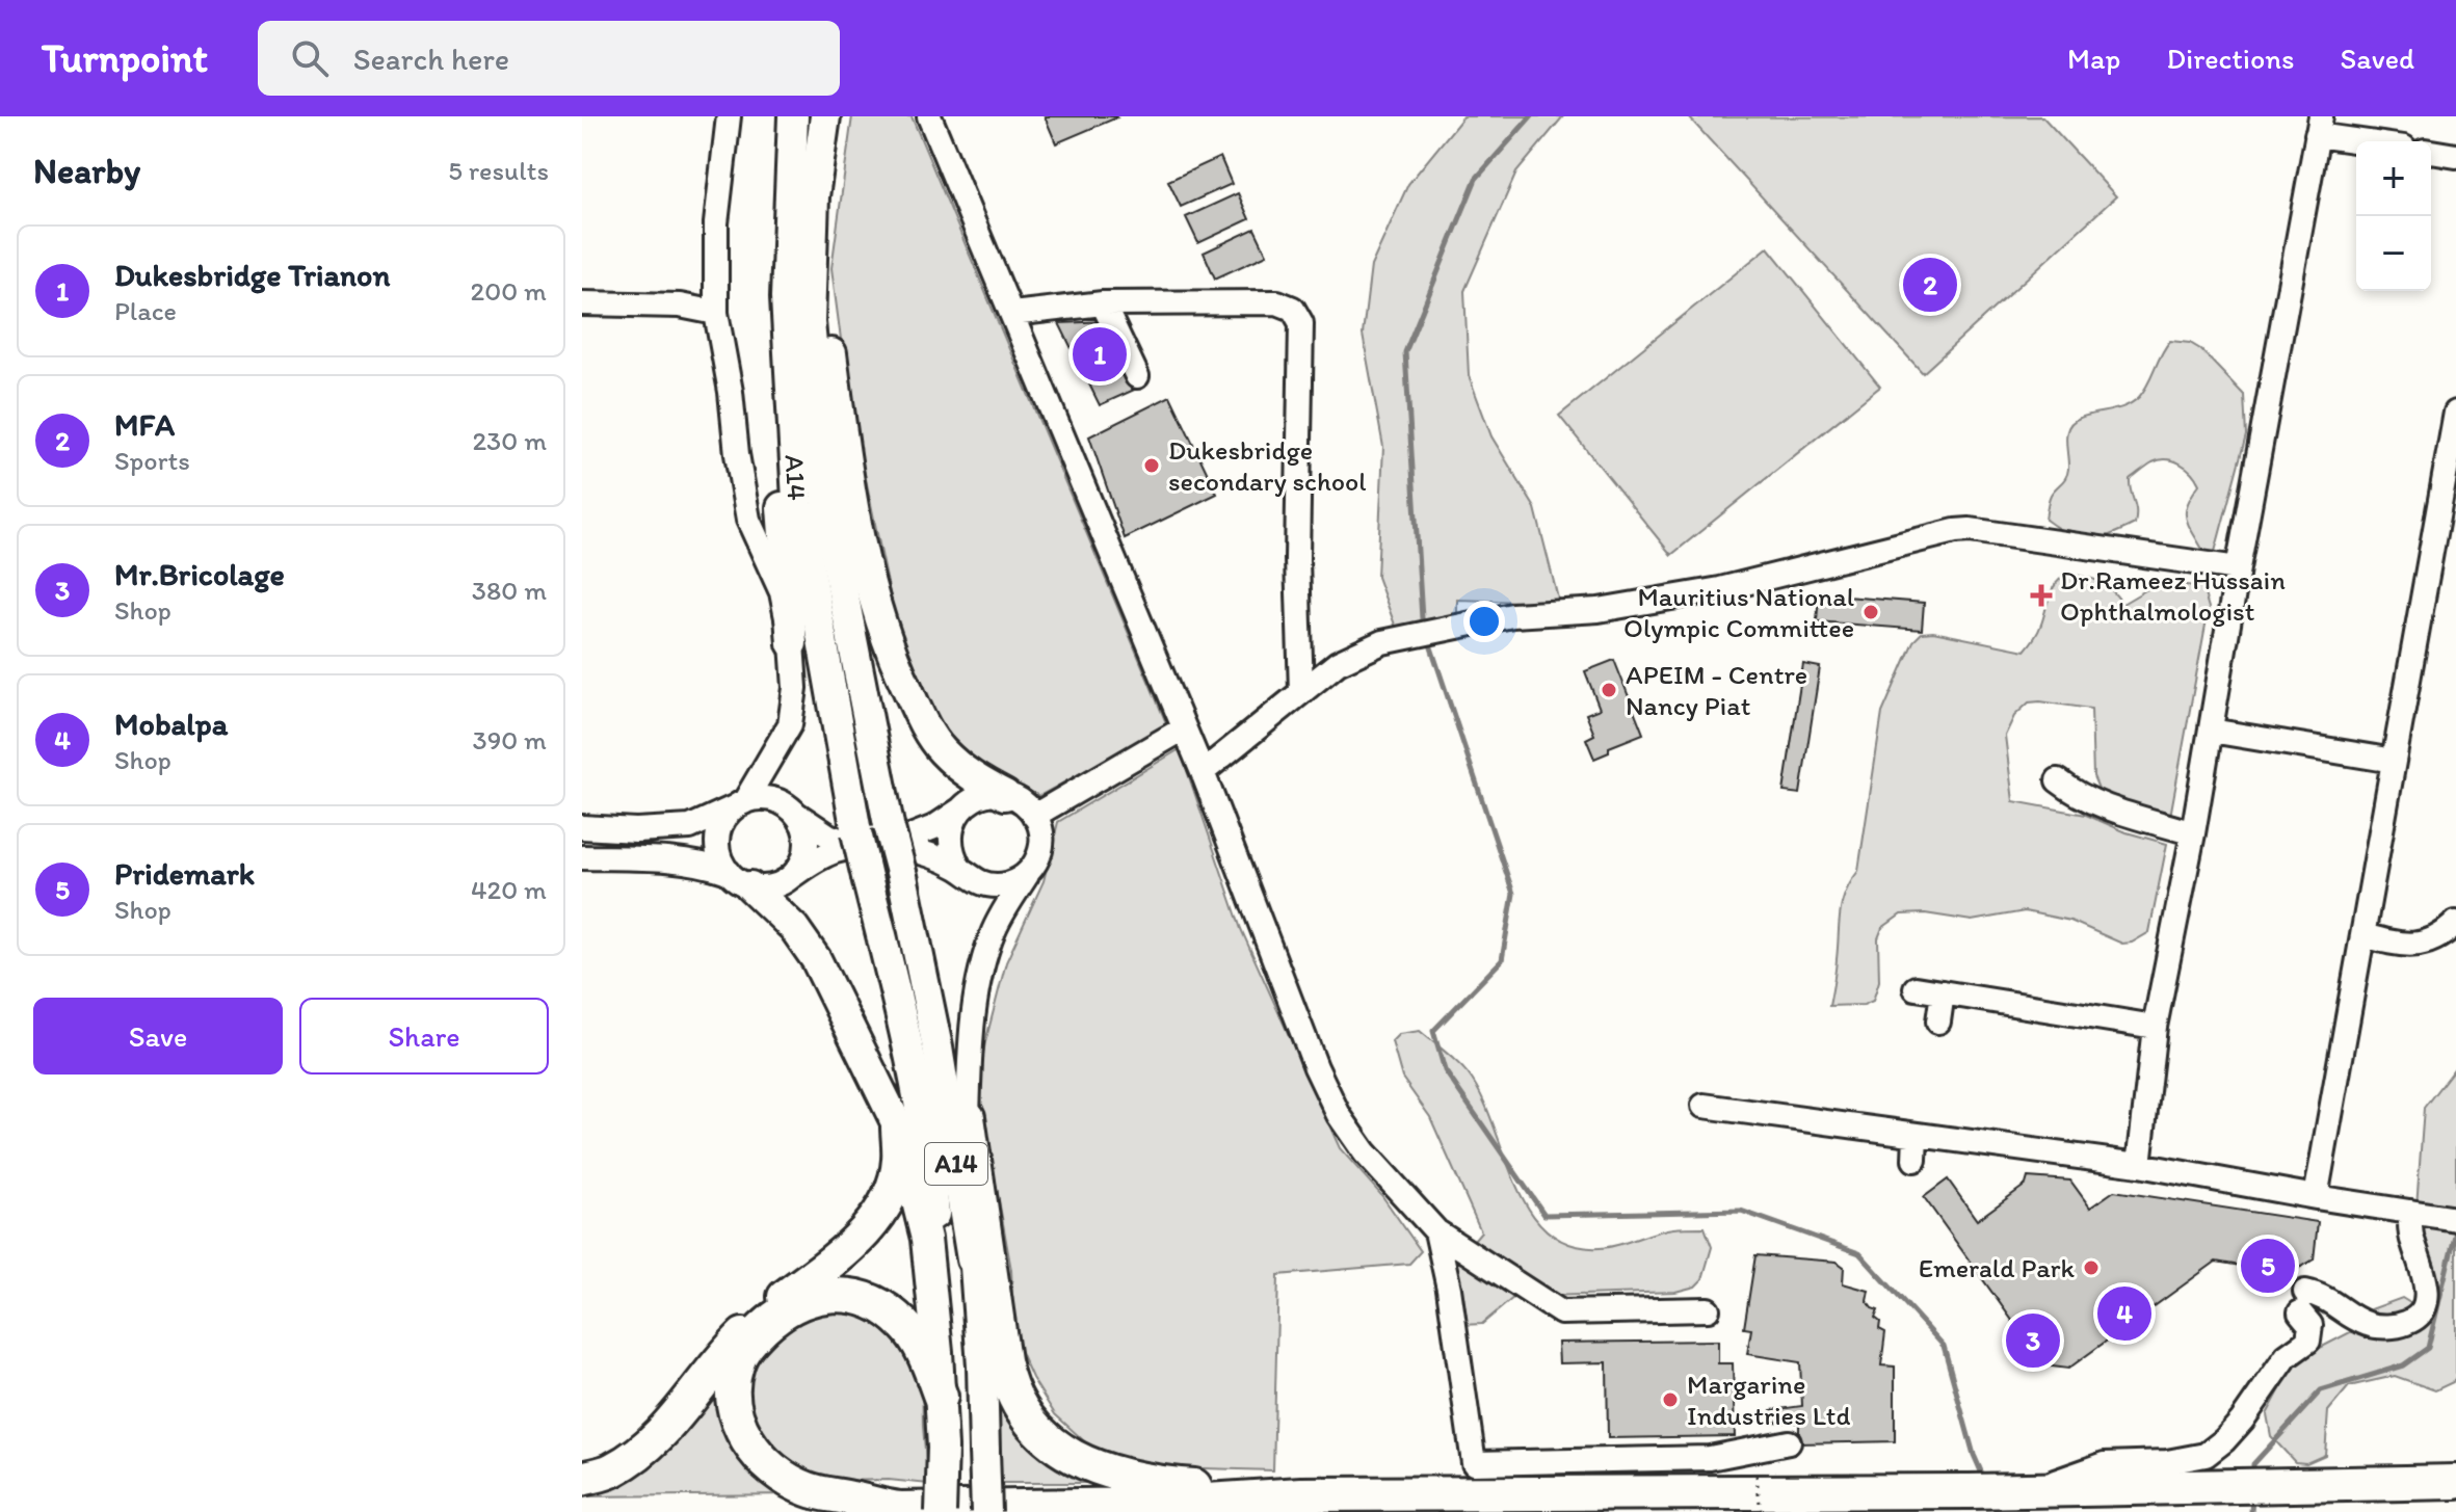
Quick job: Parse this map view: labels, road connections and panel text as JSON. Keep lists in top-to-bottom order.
{
  "streets": {
    "main road": ["A14"]
  },
  "places": {
    "other": [
      "Dukesbridge secondary school",
      "Mauritius National Olympic Committee",
      "APEIM - Centre Nancy Piat",
      "Emerald Park",
      "Margarine Industries Ltd"
    ],
    "health": ["Dr.Rameez Hussain Ophthalmologist"]
  },
  "page": {
    "header": "Turnpoint",
    "search": "Search here",
    "nav": ["Map", "Directions", "Saved"],
    "heading": ["Nearby", "5 results"],
    "map_buttons": ["+", "−"],
    "list": [
      {
        "mark": "1",
        "name": "Dukesbridge Trianon",
        "note": "Place",
        "value": "200 m"
      },
      {
        "mark": "2",
        "name": "MFA",
        "note": "Sports",
        "value": "230 m"
      },
      {
        "mark": "3",
        "name": "Mr.Bricolage",
        "note": "Shop",
        "value": "380 m"
      },
      {
        "mark": "4",
        "name": "Mobalpa",
        "note": "Shop",
        "value": "390 m"
      },
      {
        "mark": "5",
        "name": "Pridemark",
        "note": "Shop",
        "value": "420 m"
      }
    ],
    "pins": [
      "2",
      "1",
      "5",
      "4",
      "3"
    ],
    "buttons": ["Save", "Share"]
  }
}
